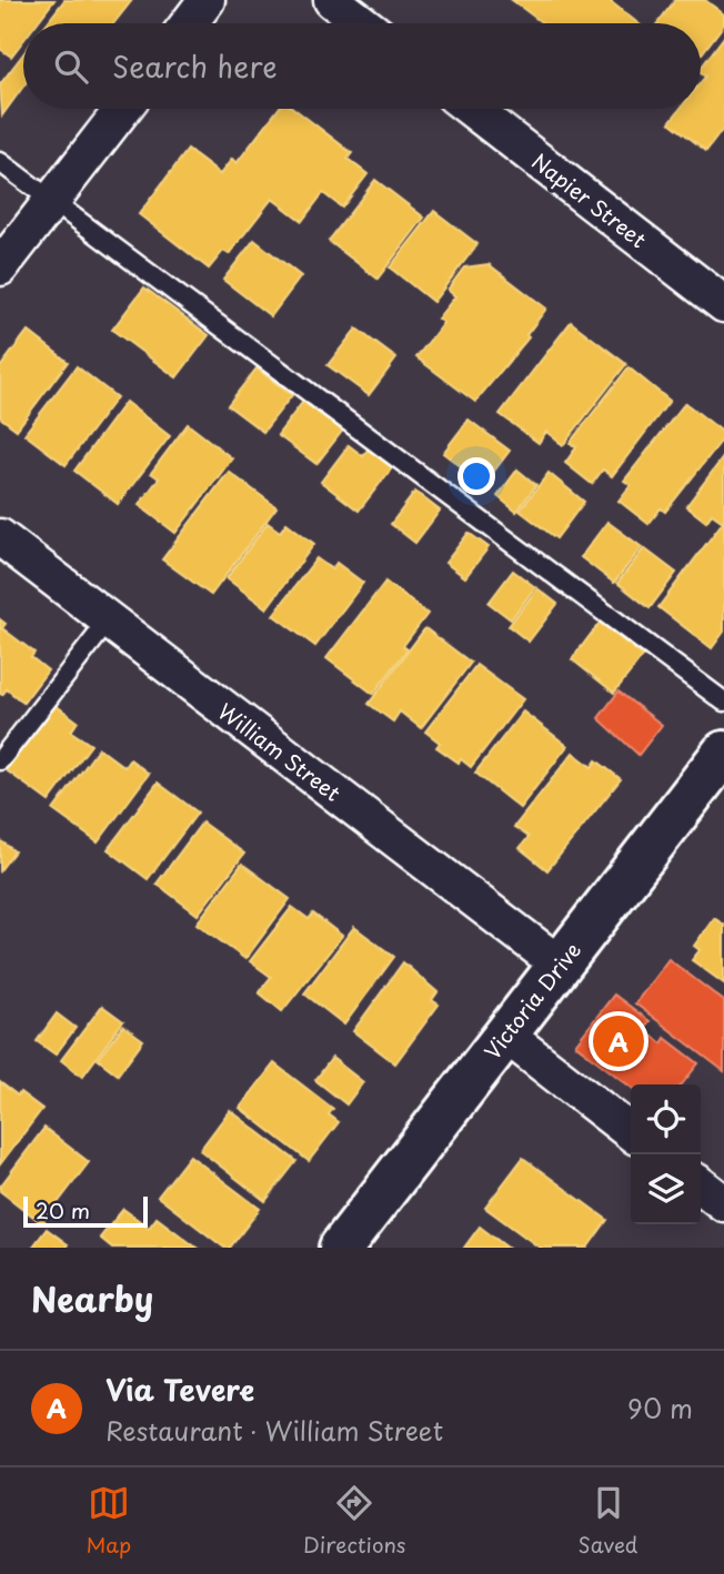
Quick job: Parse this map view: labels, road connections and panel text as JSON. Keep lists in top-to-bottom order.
{
  "streets": {
    "street": ["Napier Street", "William Street", "Victoria Drive"]
  },
  "crossings": [
    ["William Street", "Victoria Drive"]
  ],
  "scale_bar": "20 m",
  "page": {
    "search": "Search here",
    "pins": "A",
    "scale": "20 m",
    "heading": "Nearby",
    "list": [
      {
        "mark": "A",
        "name": "Via Tevere",
        "note": "Restaurant · William Street",
        "value": "90 m"
      }
    ],
    "nav": ["Map", "Directions", "Saved"]
  }
}
